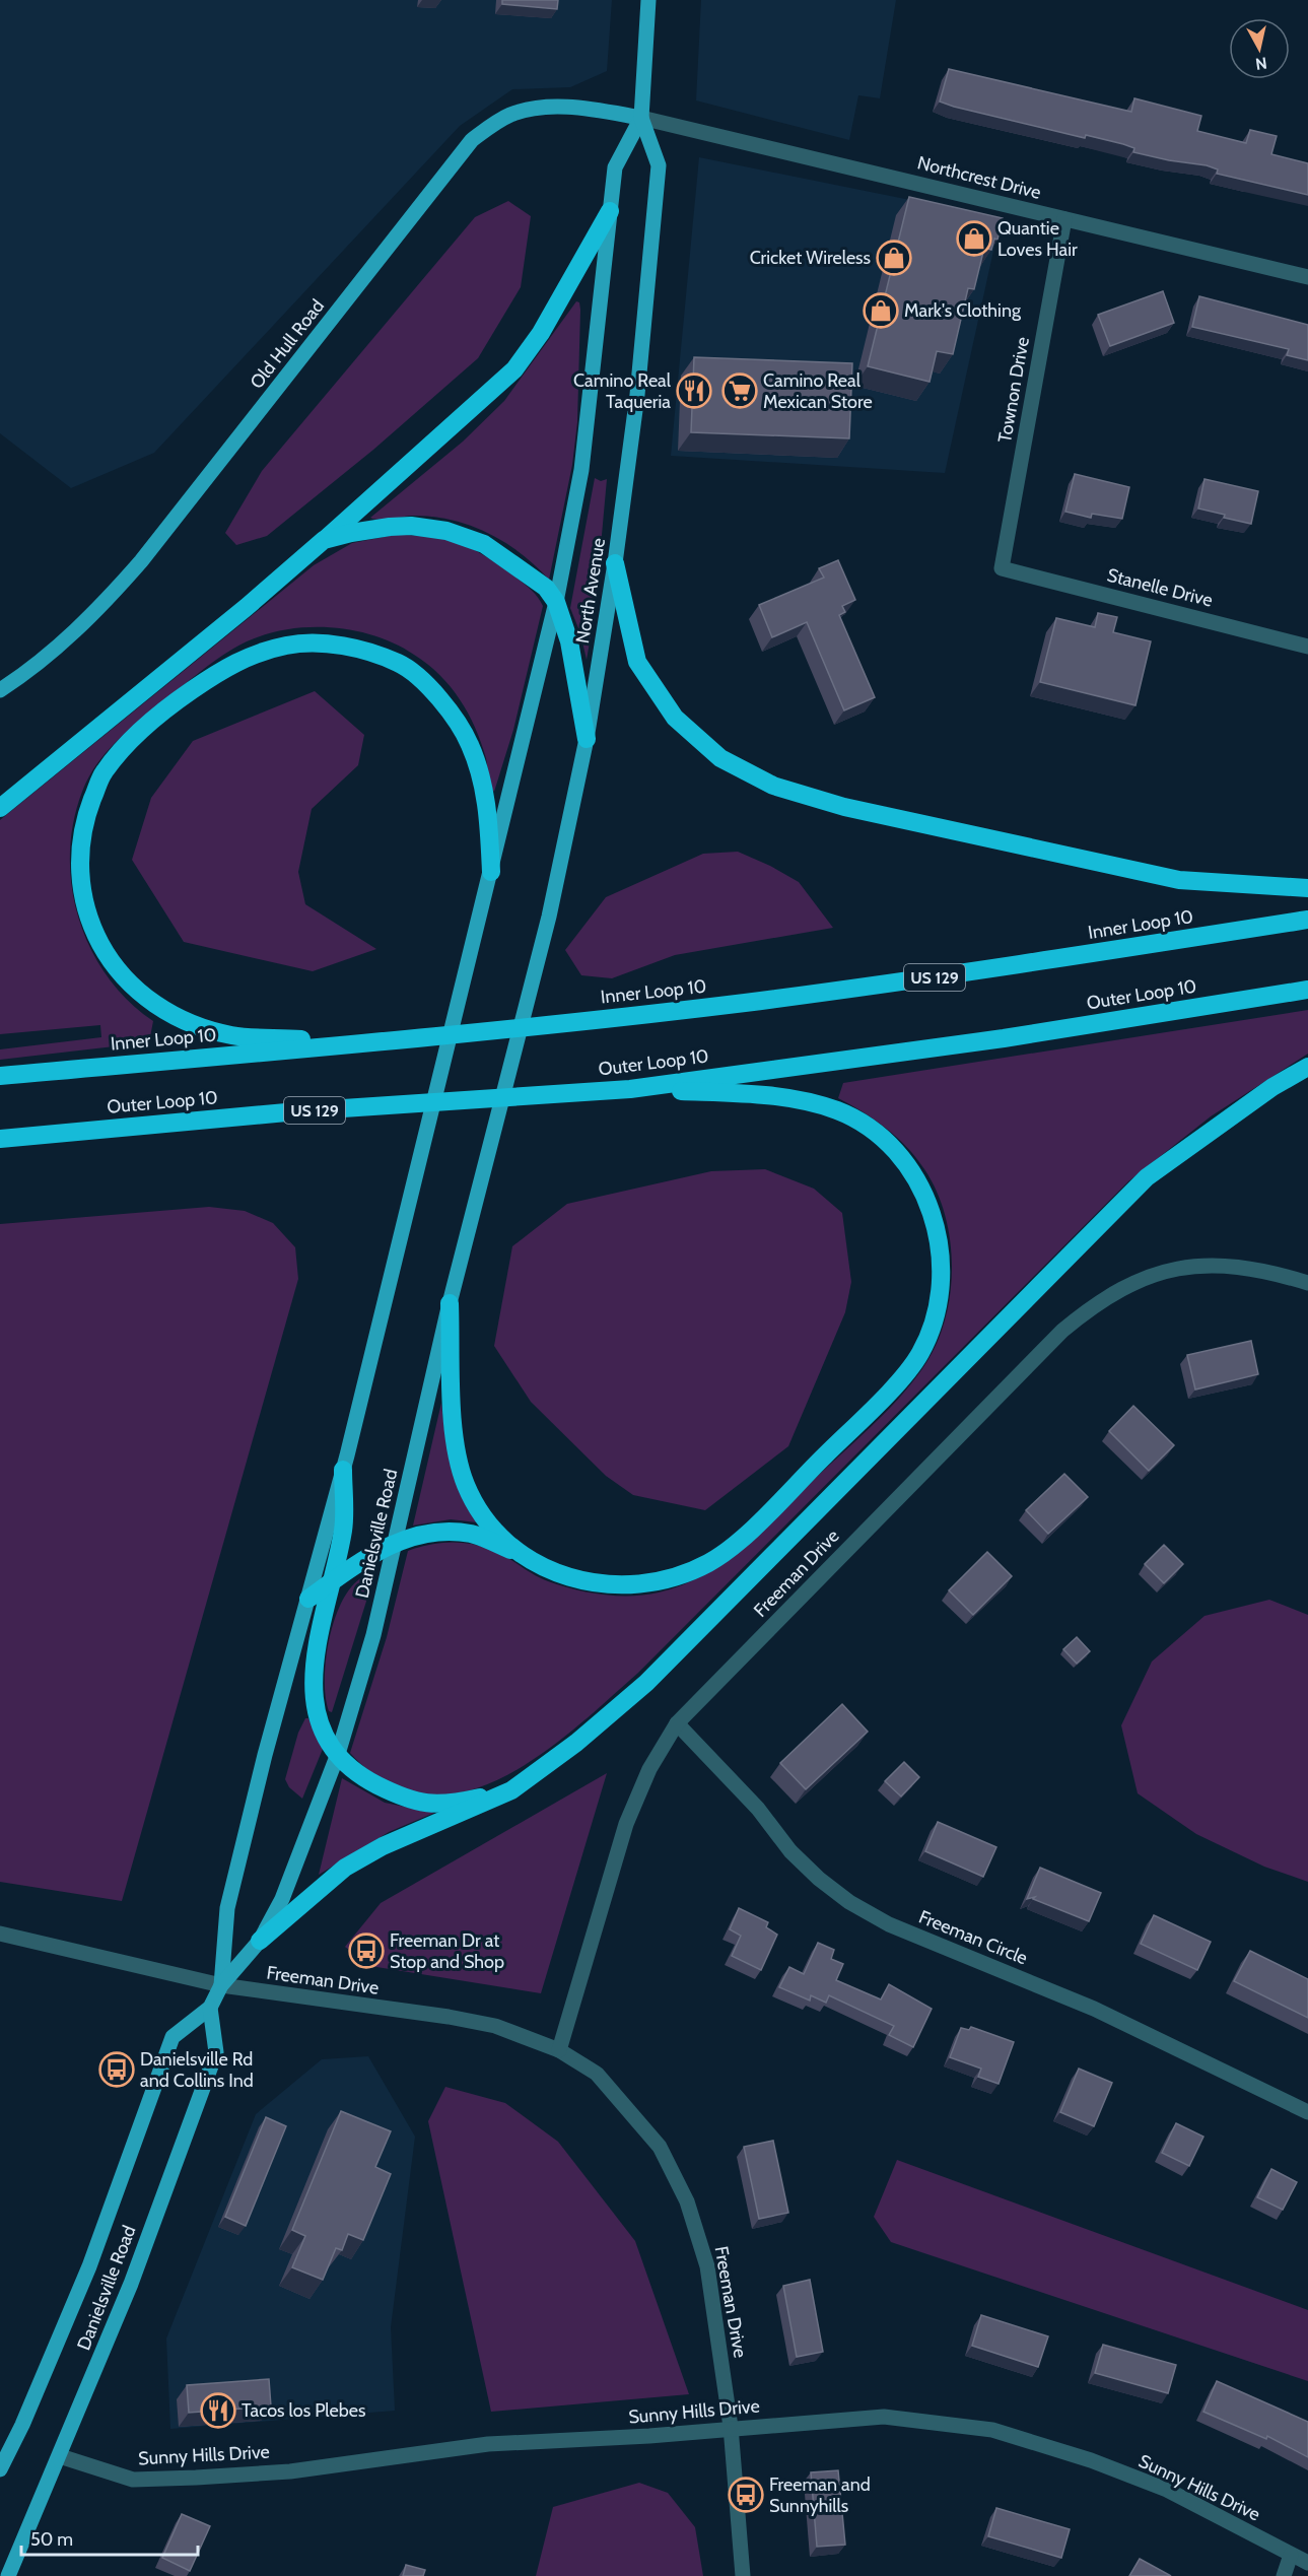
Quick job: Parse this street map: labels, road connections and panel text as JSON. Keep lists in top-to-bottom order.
{
  "streets": {
    "highway": ["Inner Loop 10", "US 129", "Outer Loop 10"],
    "main road": ["Old Hull Road", "North Avenue", "Danielsville Road"],
    "street": [
      "Northcrest Drive",
      "Townon Drive",
      "Stanelle Drive",
      "Freeman Drive",
      "Freeman Circle",
      "Sunny Hills Drive"
    ]
  },
  "crossings": [
    ["Northcrest Drive", "Old Hull Road"],
    ["Northcrest Drive", "Townon Drive"],
    ["Northcrest Drive", "North Avenue"],
    ["Old Hull Road", "North Avenue"],
    ["Townon Drive", "Stanelle Drive"],
    ["North Avenue", "Danielsville Road"],
    ["Danielsville Road", "Freeman Drive"],
    ["Danielsville Road", "Sunny Hills Drive"],
    ["Freeman Drive", "Freeman Circle"],
    ["Freeman Drive", "Sunny Hills Drive"]
  ],
  "places": {
    "shop": ["Quantie Loves Hair", "Cricket Wireless", "Mark's Clothing"],
    "restaurant": ["Camino Real Taqueria", "Tacos los Plebes"],
    "supermarket": ["Camino Real Mexican Store"],
    "bus stop": ["Freeman Dr at Stop and Shop", "Danielsville Rd and Collins Ind", "Freeman and Sunnyhills"]
  },
  "scale_bar": "50 m",
  "north": "bottom"
}
